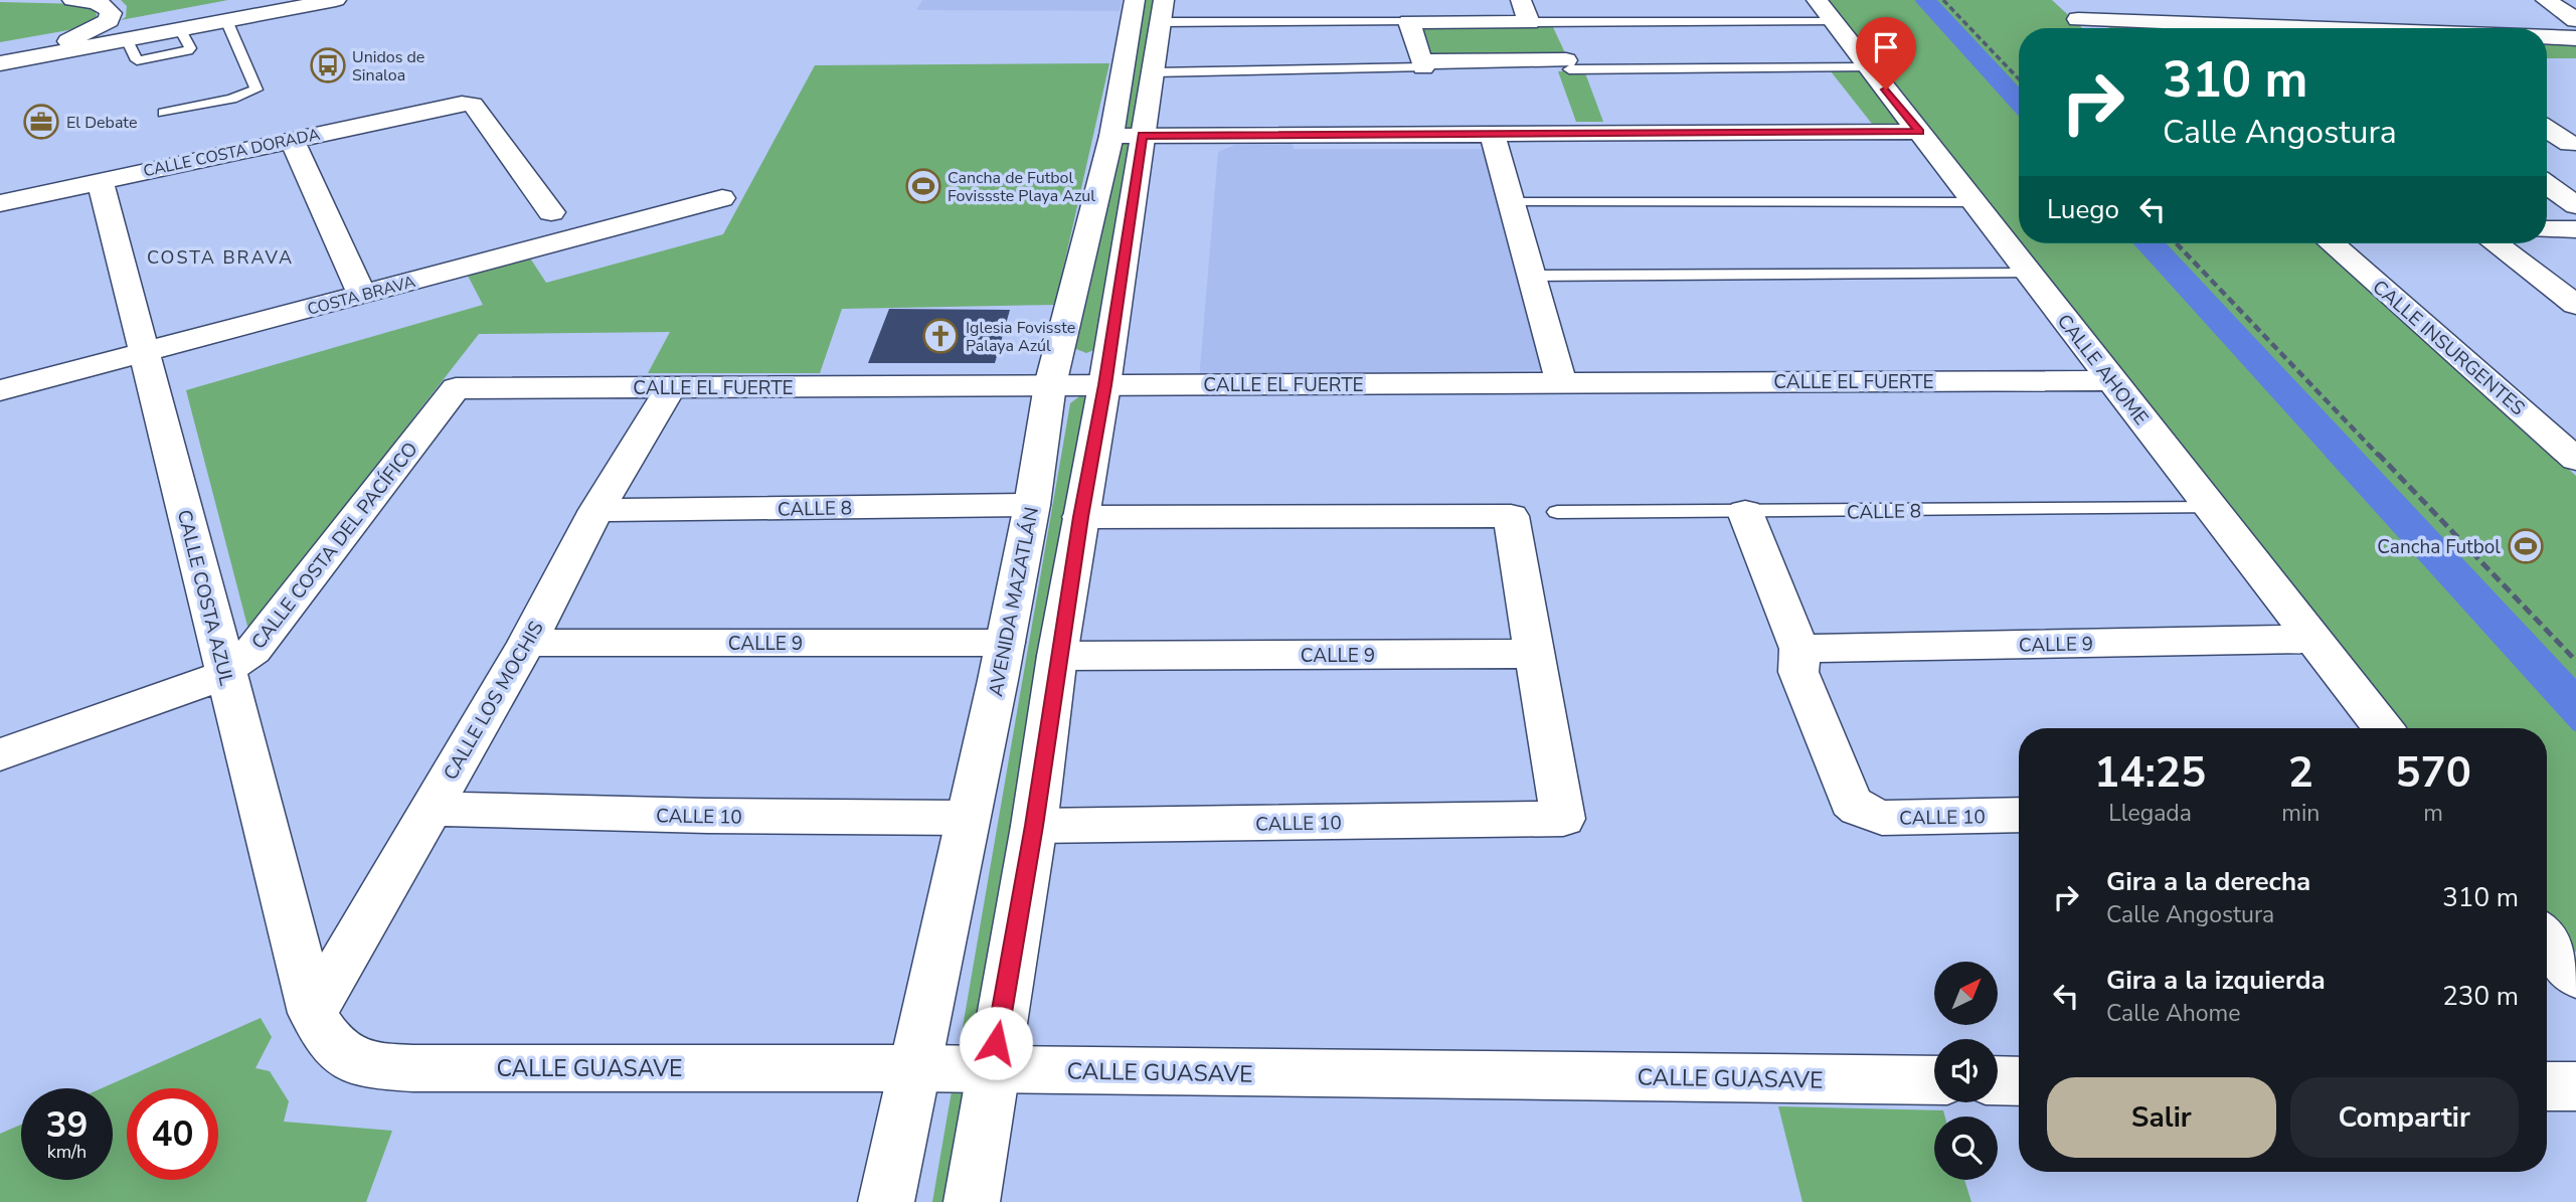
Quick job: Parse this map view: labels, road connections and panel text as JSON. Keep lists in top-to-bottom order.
{
  "streets": {
    "street": [
      "CALLE COSTA DORADA",
      "COSTA BRAVA",
      "CALLE INSURGENTES",
      "CALLE AHOME",
      "CALLE EL FUERTE",
      "CALLE 8",
      "CALLE COSTA DEL PACÍFICO",
      "CALLE COSTA AZUL",
      "AVENIDA MAZATLÁN",
      "CALLE 9",
      "CALLE LOS MOCHIS",
      "CALLE 10",
      "CALLE GUASAVE"
    ]
  },
  "crossings": [
    ["CALLE COSTA DORADA", "CALLE COSTA AZUL"],
    ["COSTA BRAVA", "CALLE COSTA AZUL"],
    ["CALLE AHOME", "CALLE EL FUERTE"],
    ["CALLE AHOME", "CALLE 8"],
    ["CALLE AHOME", "CALLE 9"],
    ["CALLE EL FUERTE", "CALLE COSTA DEL PACÍFICO"],
    ["CALLE EL FUERTE", "AVENIDA MAZATLÁN"],
    ["CALLE EL FUERTE", "CALLE LOS MOCHIS"],
    ["CALLE 8", "AVENIDA MAZATLÁN"],
    ["CALLE 8", "CALLE LOS MOCHIS"],
    ["CALLE COSTA DEL PACÍFICO", "CALLE COSTA AZUL"],
    ["CALLE COSTA AZUL", "CALLE LOS MOCHIS"],
    ["CALLE COSTA AZUL", "CALLE GUASAVE"],
    ["AVENIDA MAZATLÁN", "CALLE 9"],
    ["AVENIDA MAZATLÁN", "CALLE 10"],
    ["AVENIDA MAZATLÁN", "CALLE GUASAVE"],
    ["CALLE 9", "CALLE LOS MOCHIS"],
    ["CALLE 9", "CALLE 10"],
    ["CALLE LOS MOCHIS", "CALLE 10"],
    ["CALLE LOS MOCHIS", "CALLE GUASAVE"]
  ],
  "districts": ["COSTA BRAVA"],
  "places": {
    "bus stop": ["Unidos de Sinaloa"],
    "office": ["El Debate"],
    "sports": ["Cancha de Futbol Fovissste Playa Azul", "Cancha Futbol"],
    "church": ["Iglesia Fovisste Palaya Azúl"]
  },
  "north": "top right",
  "page": {
    "turn": ["310 m", "Calle Angostura"],
    "then": "Luego",
    "eta": [
      "14:25",
      "Llegada",
      "2",
      "min",
      "570",
      "m"
    ],
    "list": [
      {
        "name": "Gira a la derecha",
        "note": "Calle Angostura",
        "value": "310 m"
      },
      {
        "name": "Gira a la izquierda",
        "note": "Calle Ahome",
        "value": "230 m"
      }
    ],
    "buttons": ["Salir", "Compartir"],
    "speed": "39 km/h",
    "limit": "40"
  }
}
